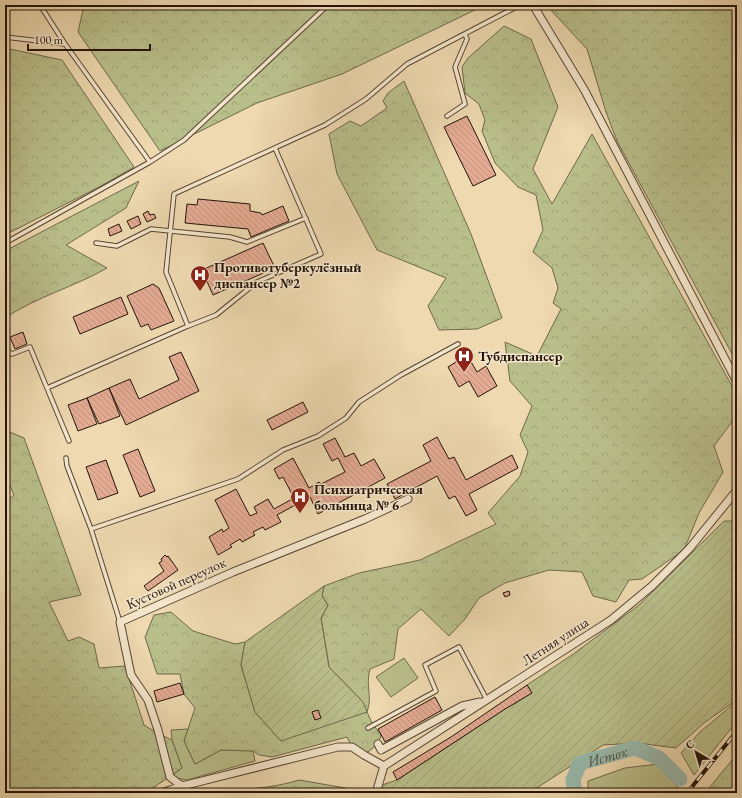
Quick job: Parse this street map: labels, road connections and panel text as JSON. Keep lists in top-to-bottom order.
{
  "streets": {
    "street": ["Кустовой переулок", "Летняя улица"]
  },
  "water": ["Исток"],
  "places": {
    "hospital": ["Противотуберкулёзный диспансер №2", "Тубдиспансер", "Психиатрическая больница № 6"]
  },
  "scale_bar": "100 m",
  "north": "top left"
}
